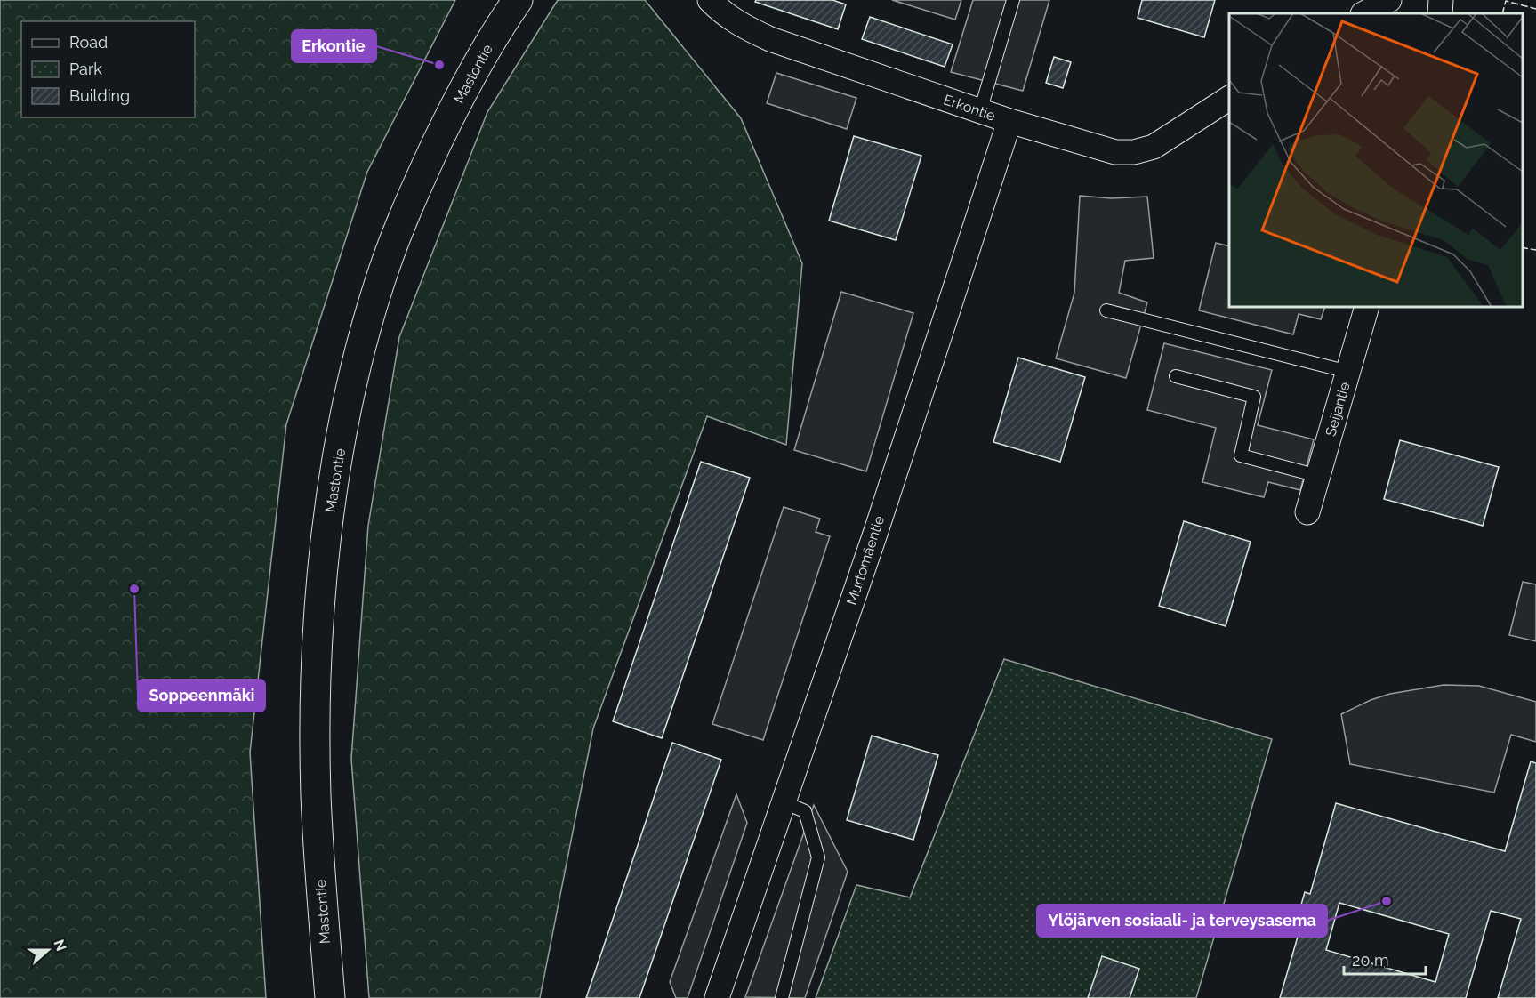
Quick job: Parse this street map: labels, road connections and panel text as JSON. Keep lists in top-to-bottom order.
{
  "streets": {
    "main road": ["Mastontie"],
    "street": ["Erkontie", "Seijantie", "Murtomäentie"]
  },
  "crossings": [
    ["Erkontie", "Murtomäentie"]
  ],
  "places": ["Erkontie", "Soppeenmäki", "Ylöjärven sosiaali- ja terveysasema"],
  "legend": ["Road", "Park", "Building"],
  "scale_bar": "20 m",
  "north": "right"
}
